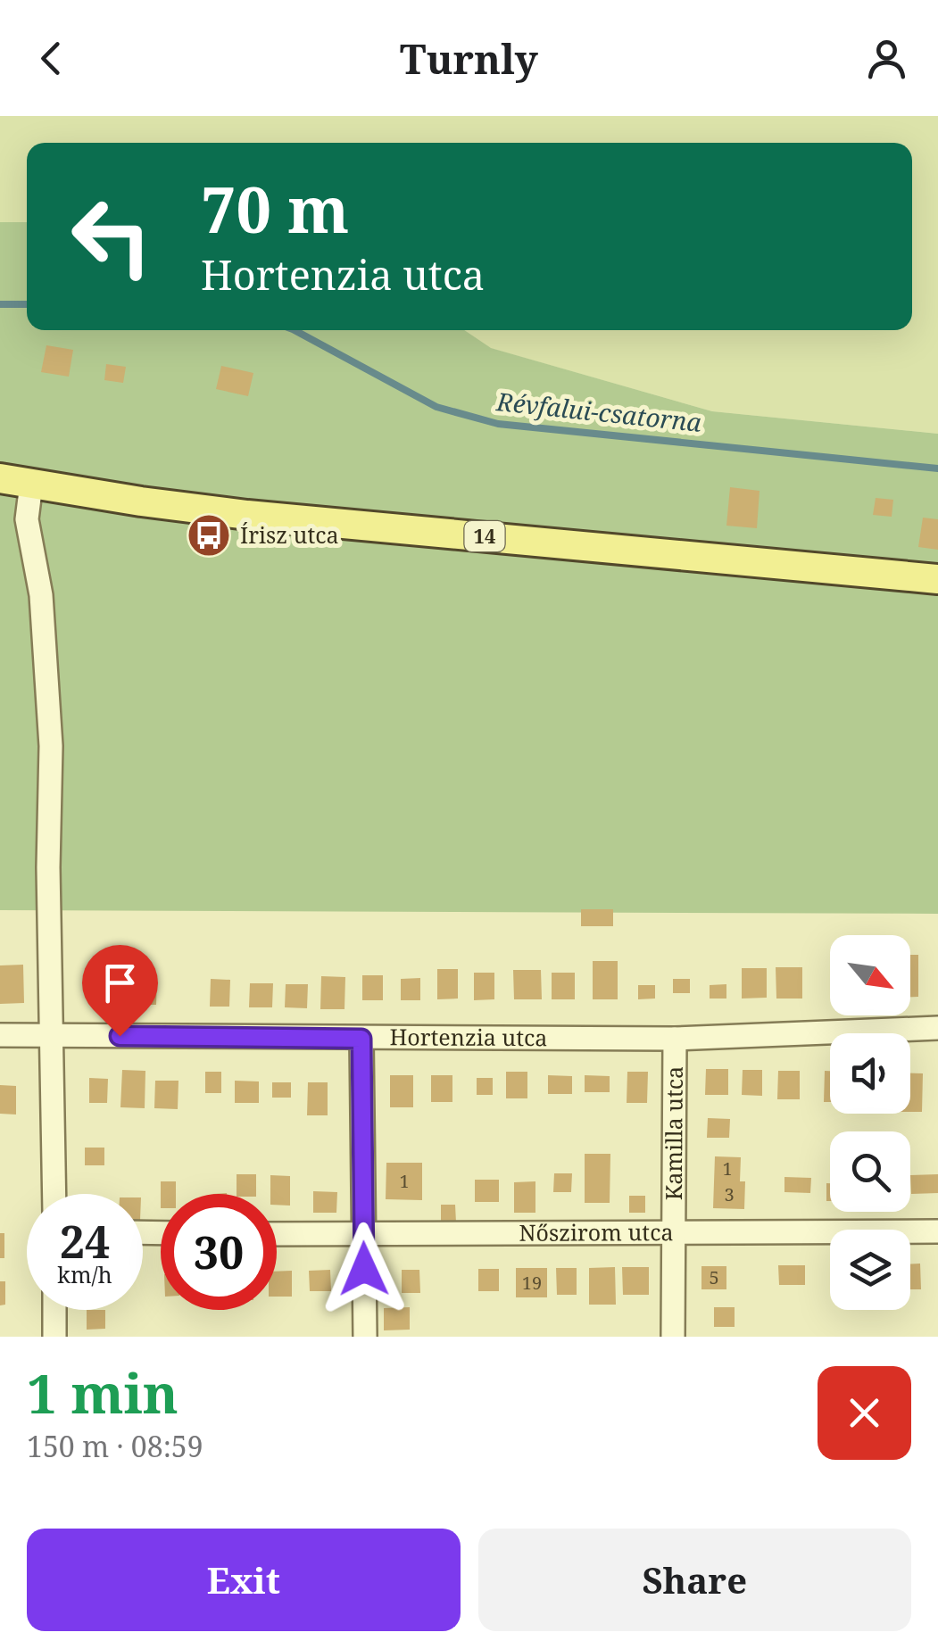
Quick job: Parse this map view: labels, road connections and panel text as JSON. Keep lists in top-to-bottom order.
{
  "streets": {
    "main road": ["14"],
    "street": ["Hortenzia utca", "Kamilla utca", "Nőszirom utca"]
  },
  "crossings": [
    ["Hortenzia utca", "Kamilla utca"],
    ["Kamilla utca", "Nőszirom utca"]
  ],
  "water": ["Révfalui-csatorna"],
  "places": {
    "bus stop": ["Írisz utca"]
  },
  "house_numbers": [
    "1",
    "1",
    "3",
    "5",
    "19"
  ],
  "north": "bottom right",
  "page": {
    "header": "Turnly",
    "turn": ["70 m", "Hortenzia utca"],
    "speed": "24 km/h",
    "limit": "30",
    "heading": ["1 min", "150 m · 08:59"],
    "buttons": ["Exit", "Share"]
  }
}
